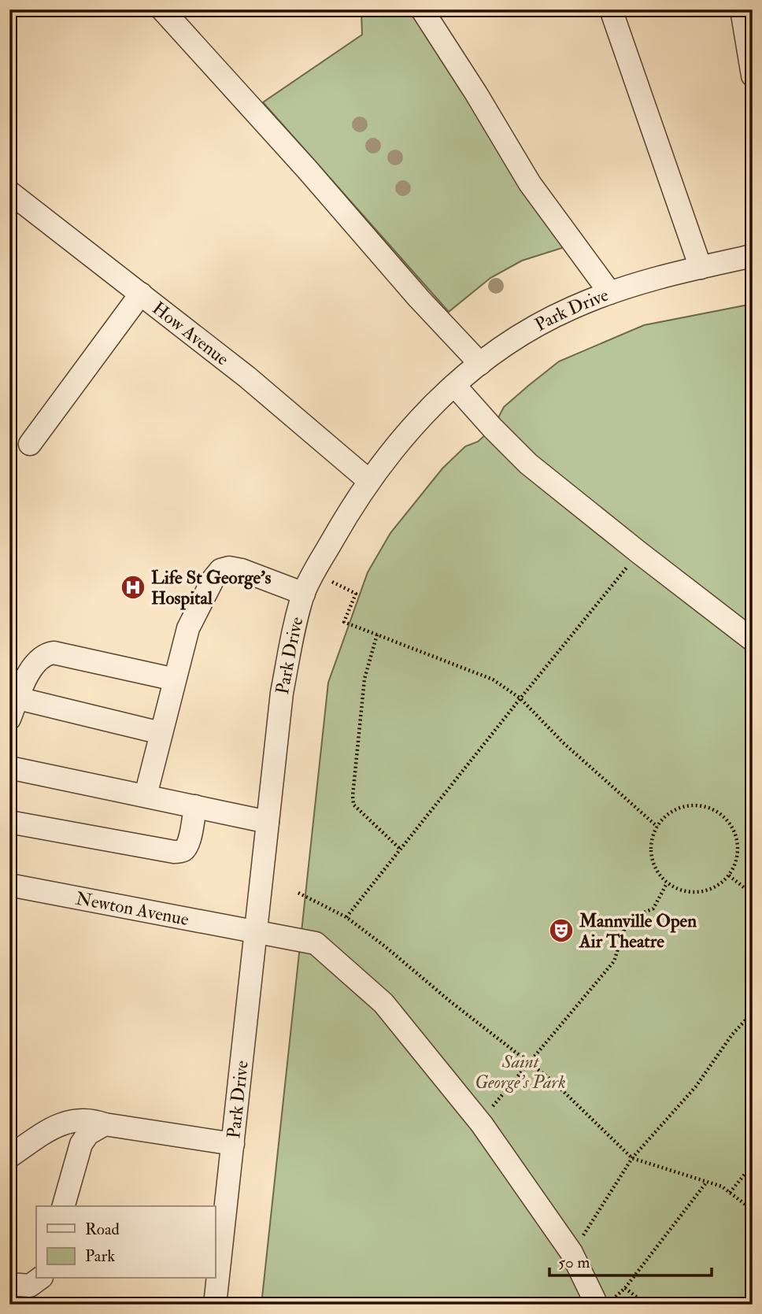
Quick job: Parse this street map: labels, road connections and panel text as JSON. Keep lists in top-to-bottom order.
{
  "streets": {
    "street": ["Park Drive", "How Avenue", "Newton Avenue"]
  },
  "crossings": [
    ["Park Drive", "How Avenue"],
    ["Park Drive", "Newton Avenue"]
  ],
  "parks": ["Saint George's Park"],
  "places": {
    "hospital": ["Life St George's Hospital"],
    "theatre": ["Mannville Open Air Theatre"]
  },
  "legend": ["Road", "Park"],
  "scale_bar": "50 m"
}
